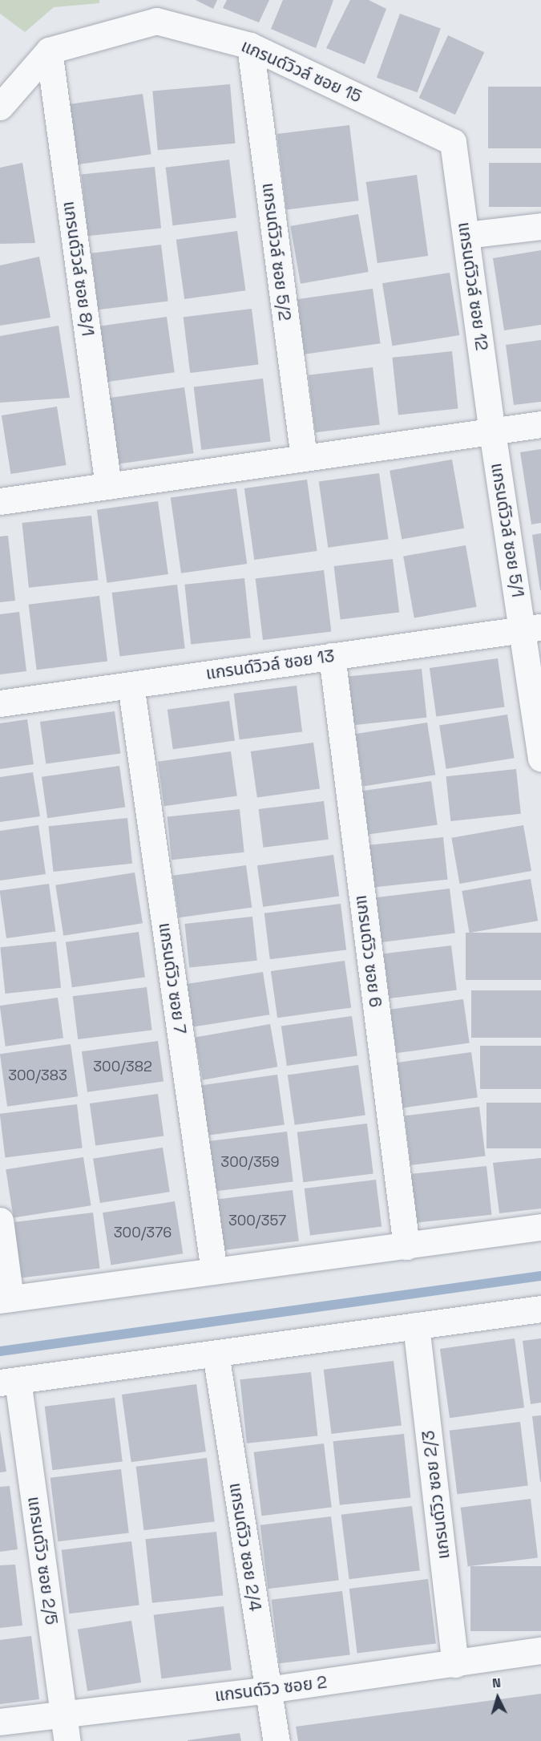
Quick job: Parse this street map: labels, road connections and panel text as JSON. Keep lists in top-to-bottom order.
{
  "streets": {
    "street": [
      "แกรนด์วิวล์ ซอย 15",
      "แกรนด์วิวล์ ซอย 5/2",
      "แกรนด์วิวล์ ซอย 8/1",
      "แกรนด์วิวล์ ซอย 12",
      "แกรนด์วิวล์ ซอย 5/1",
      "แกรนด์วิวล์ ซอย 13",
      "แกรนด์วิว ซอย 6",
      "แกรนด์วิว ซอย 7",
      "แกรนด์วิว ซอย 2/3",
      "แกรนด์วิว ซอย 2/4",
      "แกรนด์วิว ซอย 2/5",
      "แกรนด์วิว ซอย 2"
    ]
  },
  "crossings": [
    ["แกรนด์วิวล์ ซอย 15", "แกรนด์วิวล์ ซอย 5/2"],
    ["แกรนด์วิวล์ ซอย 15", "แกรนด์วิวล์ ซอย 8/1"],
    ["แกรนด์วิวล์ ซอย 15", "แกรนด์วิวล์ ซอย 12"],
    ["แกรนด์วิวล์ ซอย 12", "แกรนด์วิวล์ ซอย 5/1"],
    ["แกรนด์วิวล์ ซอย 5/1", "แกรนด์วิวล์ ซอย 13"],
    ["แกรนด์วิวล์ ซอย 13", "แกรนด์วิว ซอย 6"],
    ["แกรนด์วิวล์ ซอย 13", "แกรนด์วิว ซอย 7"],
    ["แกรนด์วิว ซอย 2/3", "แกรนด์วิว ซอย 2"],
    ["แกรนด์วิว ซอย 2/4", "แกรนด์วิว ซอย 2"],
    ["แกรนด์วิว ซอย 2/5", "แกรนด์วิว ซอย 2"]
  ],
  "house_numbers": [
    "300/382",
    "300/383",
    "300/359",
    "300/357",
    "300/376"
  ],
  "north": "top"
}
